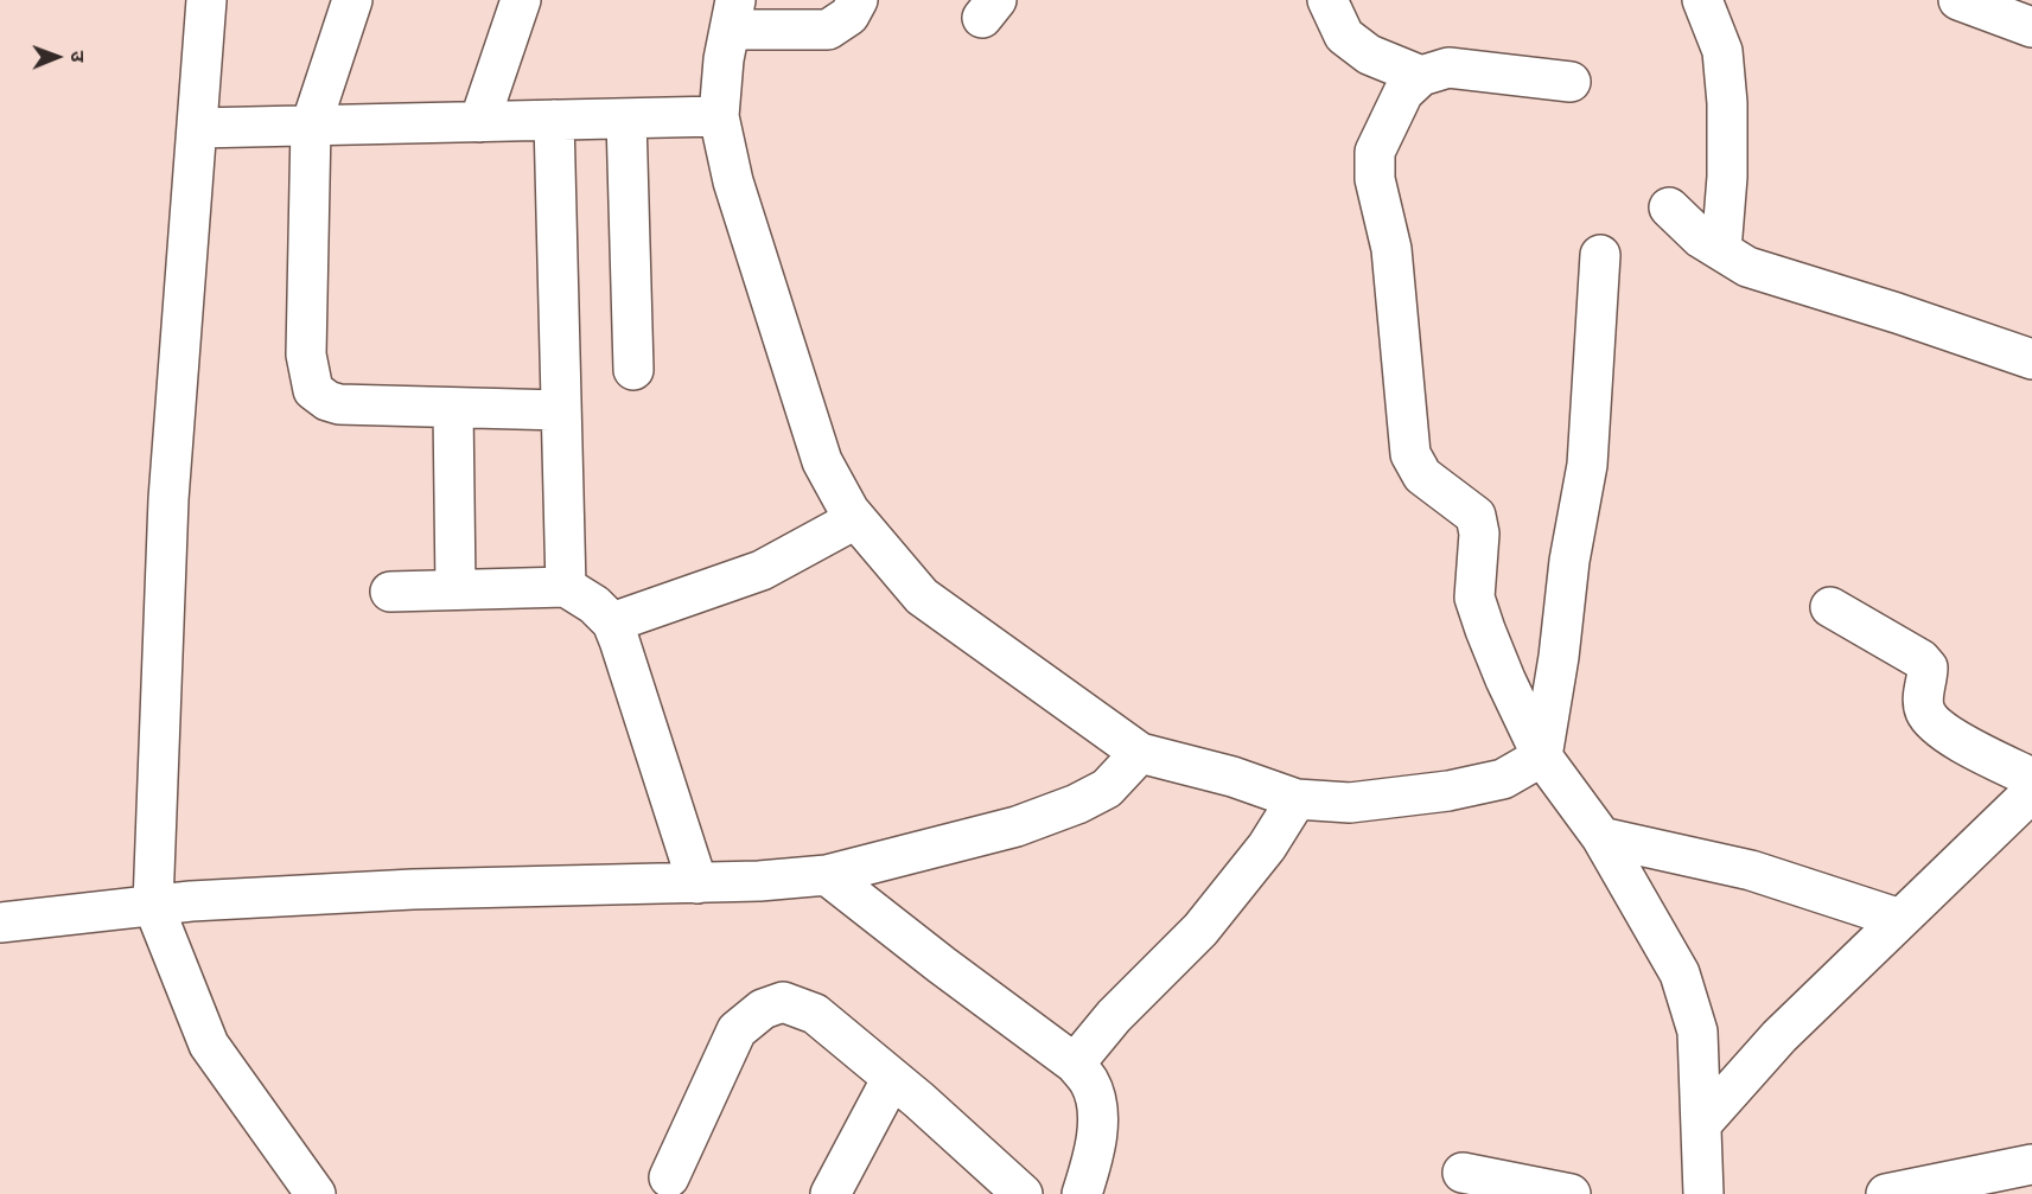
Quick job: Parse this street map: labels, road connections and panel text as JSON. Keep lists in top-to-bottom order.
{
  "north": "right"
}
